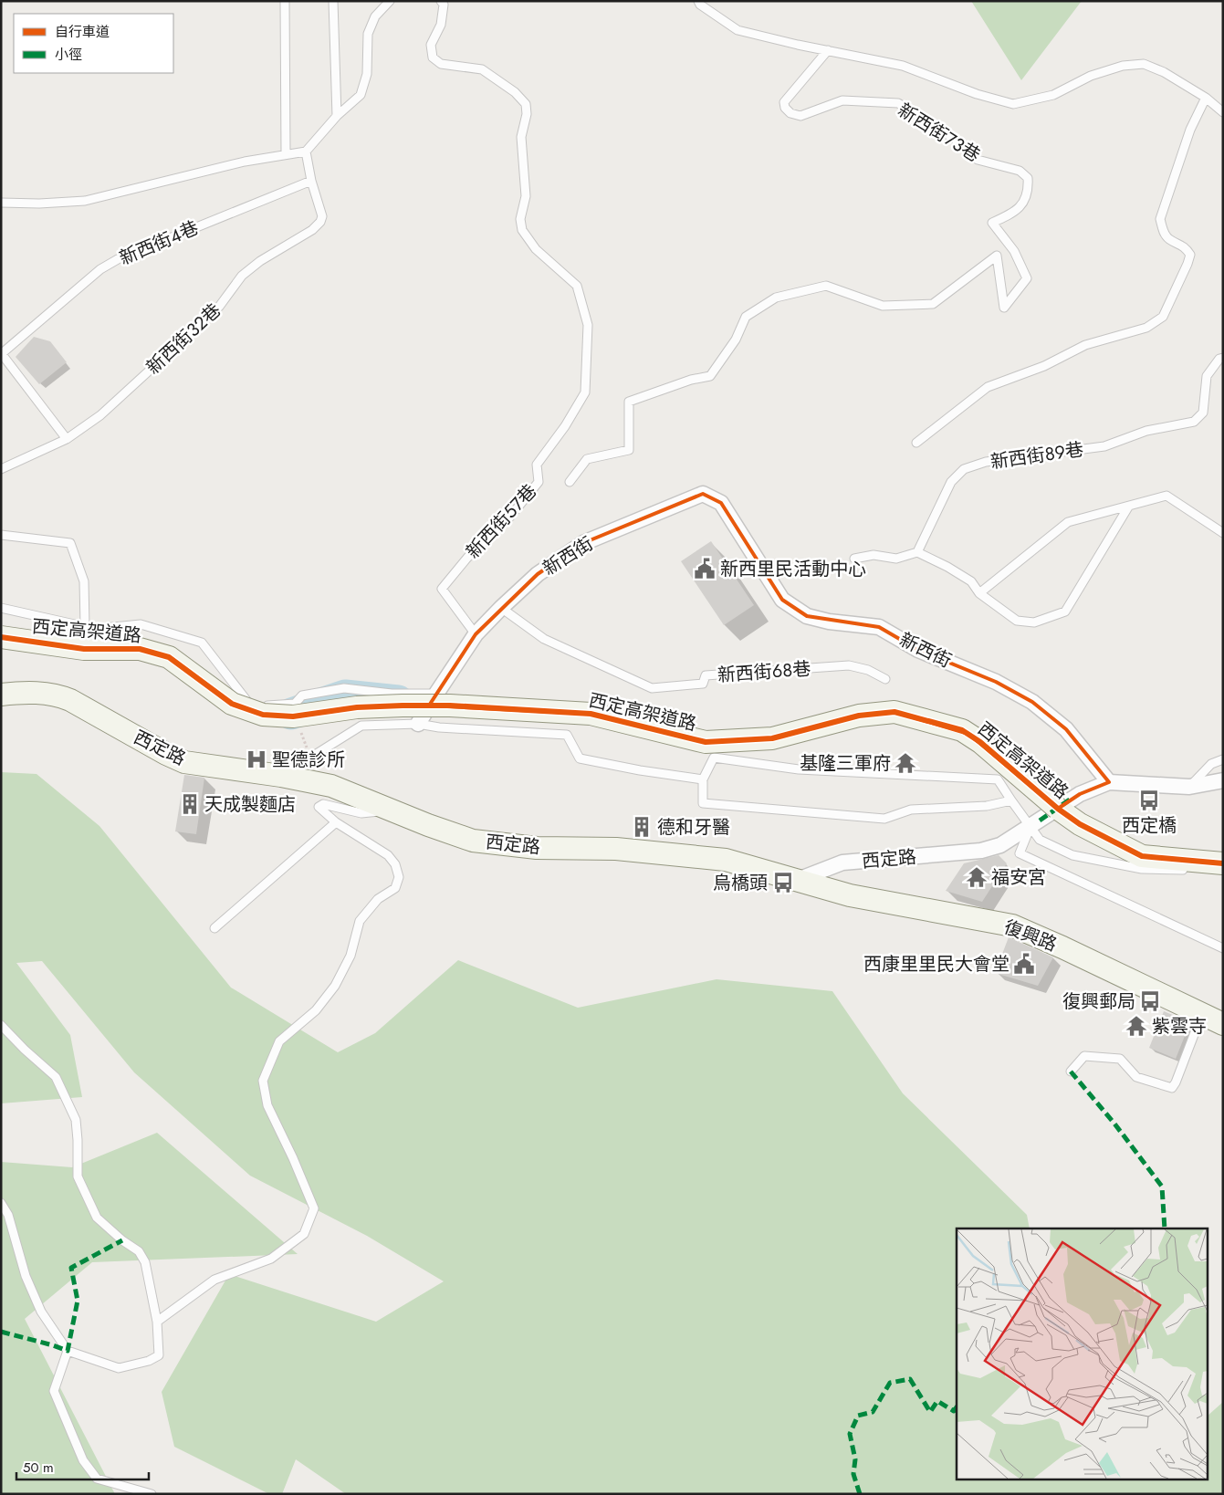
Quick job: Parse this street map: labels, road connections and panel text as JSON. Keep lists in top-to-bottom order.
{
  "streets": {
    "street": [
      "新西街",
      "西定高架道路",
      "西定路",
      "復興路"
    ],
    "lane": [
      "新西街73巷",
      "新西街4巷",
      "新西街32巷",
      "新西街89巷",
      "新西街57巷",
      "新西街68巷"
    ]
  },
  "crossings": [
    ["新西街4巷", "新西街32巷"],
    ["新西街57巷", "新西街"],
    ["新西街", "新西街68巷"],
    ["西定路", "復興路"]
  ],
  "places": {
    "public building": ["新西里民活動中心", "西康里里民大會堂"],
    "hospital": ["聖德診所"],
    "temple": ["基隆三軍府", "福安宮", "紫雲寺"],
    "bus stop": ["西定橋", "烏橋頭", "復興郵局"],
    "building": ["天成製麵店", "德和牙醫"]
  },
  "legend": ["自行車道", "小徑"],
  "scale_bar": "50 m"
}
